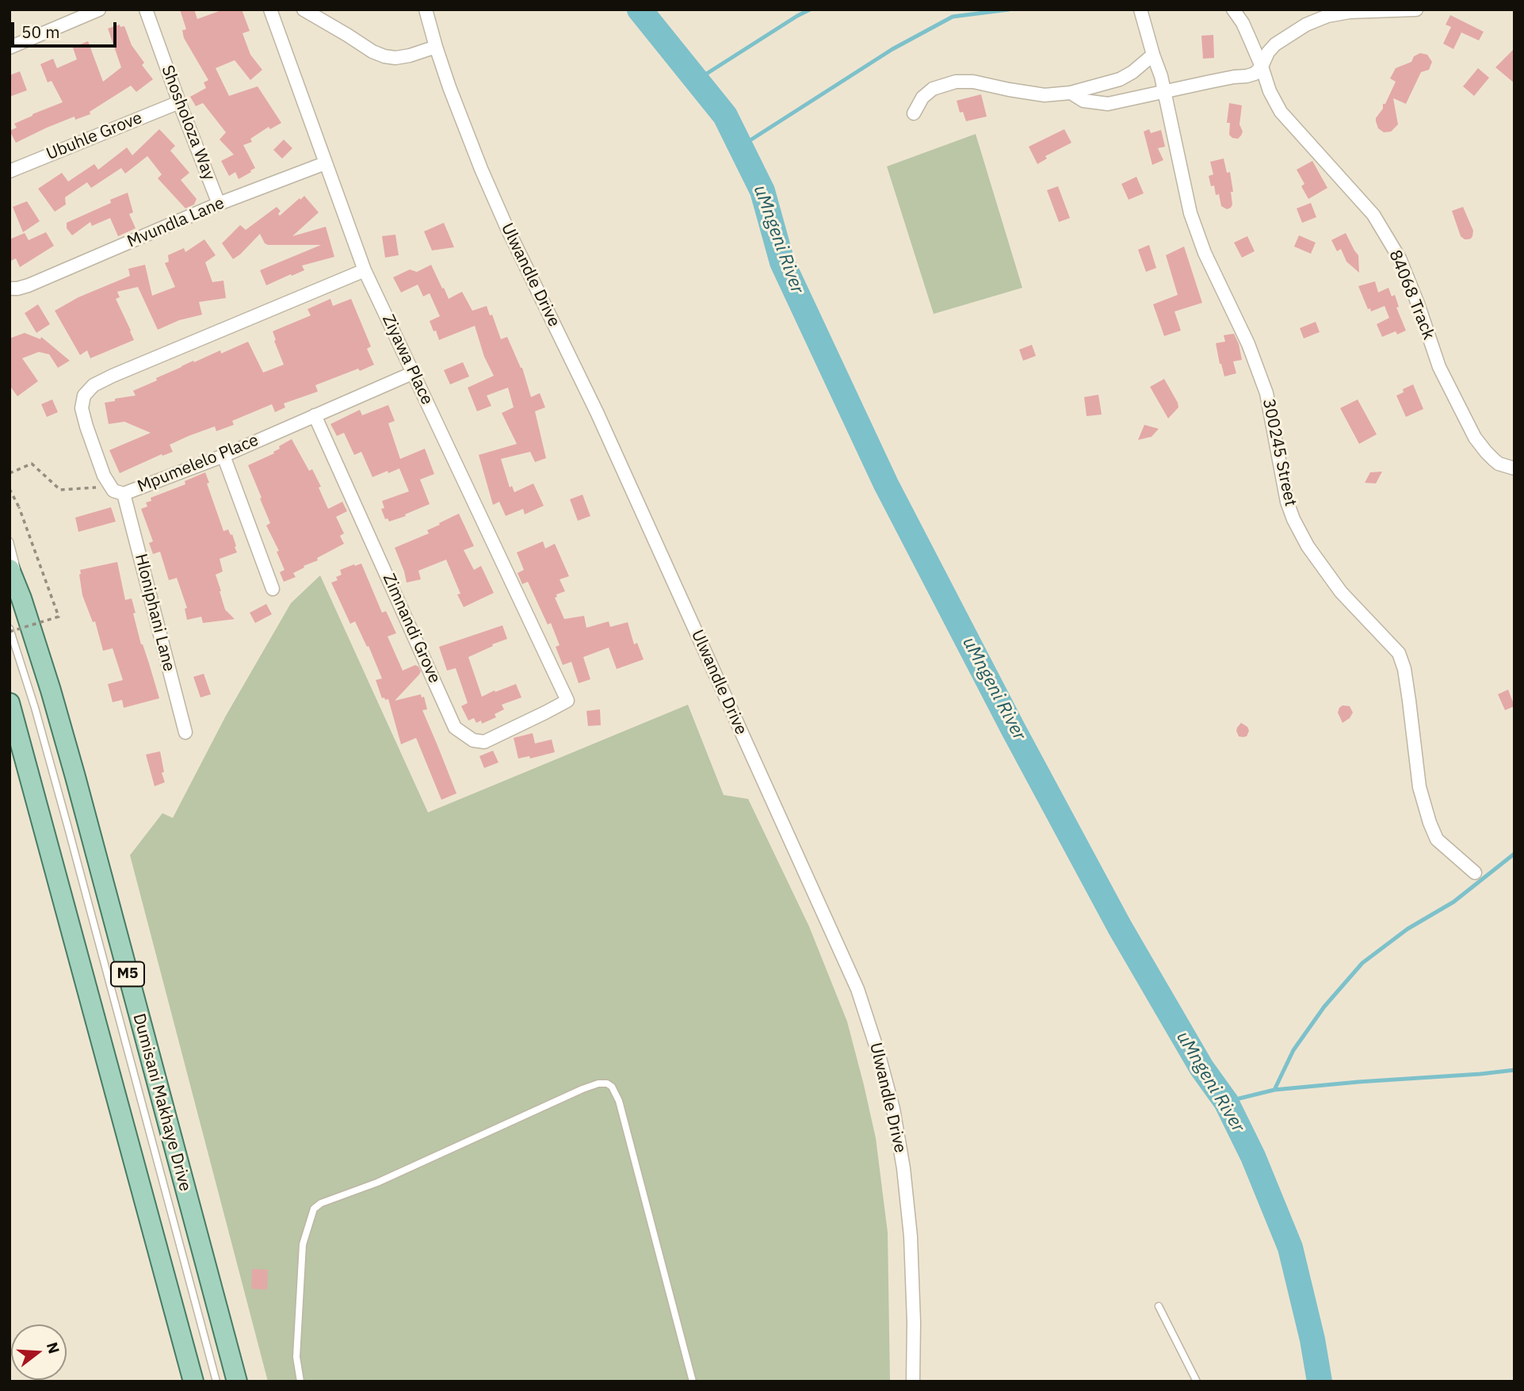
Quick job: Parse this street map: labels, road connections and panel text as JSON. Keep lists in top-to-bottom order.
{
  "streets": {
    "main road": ["M5", "Dumisani Makhaye Drive"],
    "street": [
      "Shosholoza Way",
      "Ubuhle Grove",
      "Mvundla Lane",
      "Ulwandle Drive",
      "84068 Track",
      "Ziyawa Place",
      "300245 Street",
      "Mpumelelo Place",
      "Hloniphani Lane",
      "Zimnandi Grove"
    ]
  },
  "crossings": [
    ["Shosholoza Way", "Ubuhle Grove"],
    ["Shosholoza Way", "Mvundla Lane"],
    ["Mvundla Lane", "Ziyawa Place"],
    ["Ziyawa Place", "Mpumelelo Place"],
    ["Ziyawa Place", "Zimnandi Grove"],
    ["Mpumelelo Place", "Hloniphani Lane"],
    ["Mpumelelo Place", "Zimnandi Grove"]
  ],
  "water": ["uMngeni River"],
  "scale_bar": "50 m",
  "north": "right"
}
